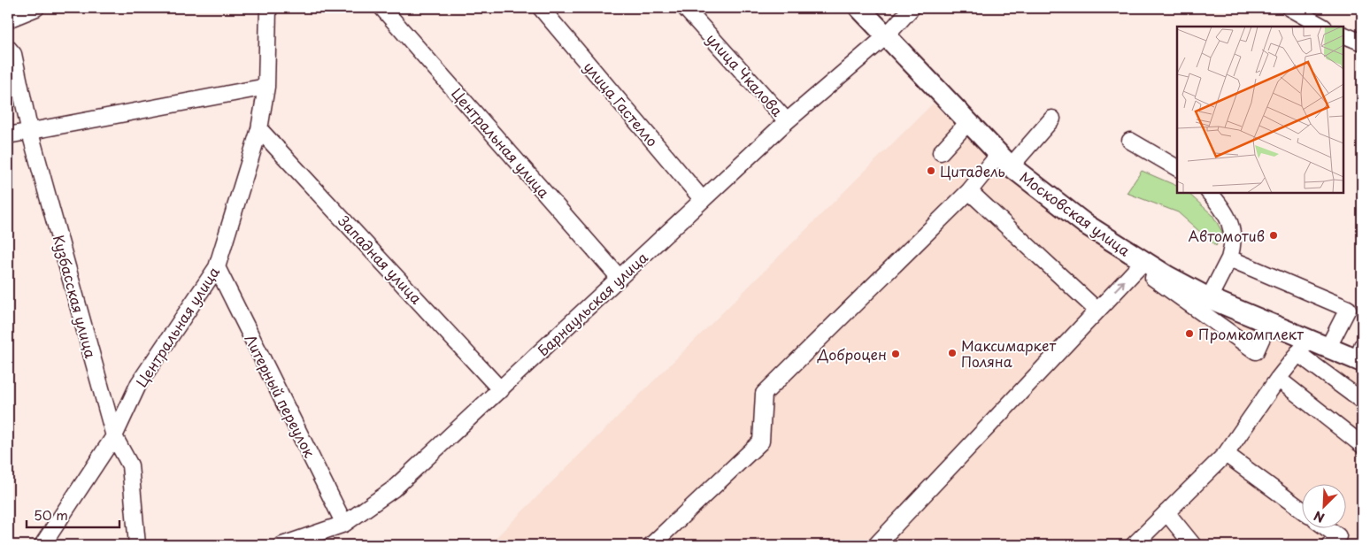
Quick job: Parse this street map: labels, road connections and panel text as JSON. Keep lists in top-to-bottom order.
{
  "streets": {
    "main road": ["Московская улица"],
    "street": [
      "улица Чкалова",
      "улица Гастелло",
      "Центральная улица",
      "Западная улица",
      "Кузбасская улица",
      "Барнаульская улица",
      "Литерный переулок"
    ]
  },
  "crossings": [
    ["улица Чкалова", "Барнаульская улица"],
    ["улица Гастелло", "Барнаульская улица"],
    ["Центральная улица", "Западная улица"],
    ["Центральная улица", "Кузбасская улица"],
    ["Центральная улица", "Барнаульская улица"],
    ["Центральная улица", "Литерный переулок"],
    ["Московская улица", "Барнаульская улица"],
    ["Западная улица", "Барнаульская улица"],
    ["Барнаульская улица", "Литерный переулок"]
  ],
  "places": [
    "Цитадель",
    "Автомотив",
    "Промкомплект",
    "Максимаркет Поляна",
    "Доброцен"
  ],
  "scale_bar": "50 m",
  "north": "bottom left"
}
